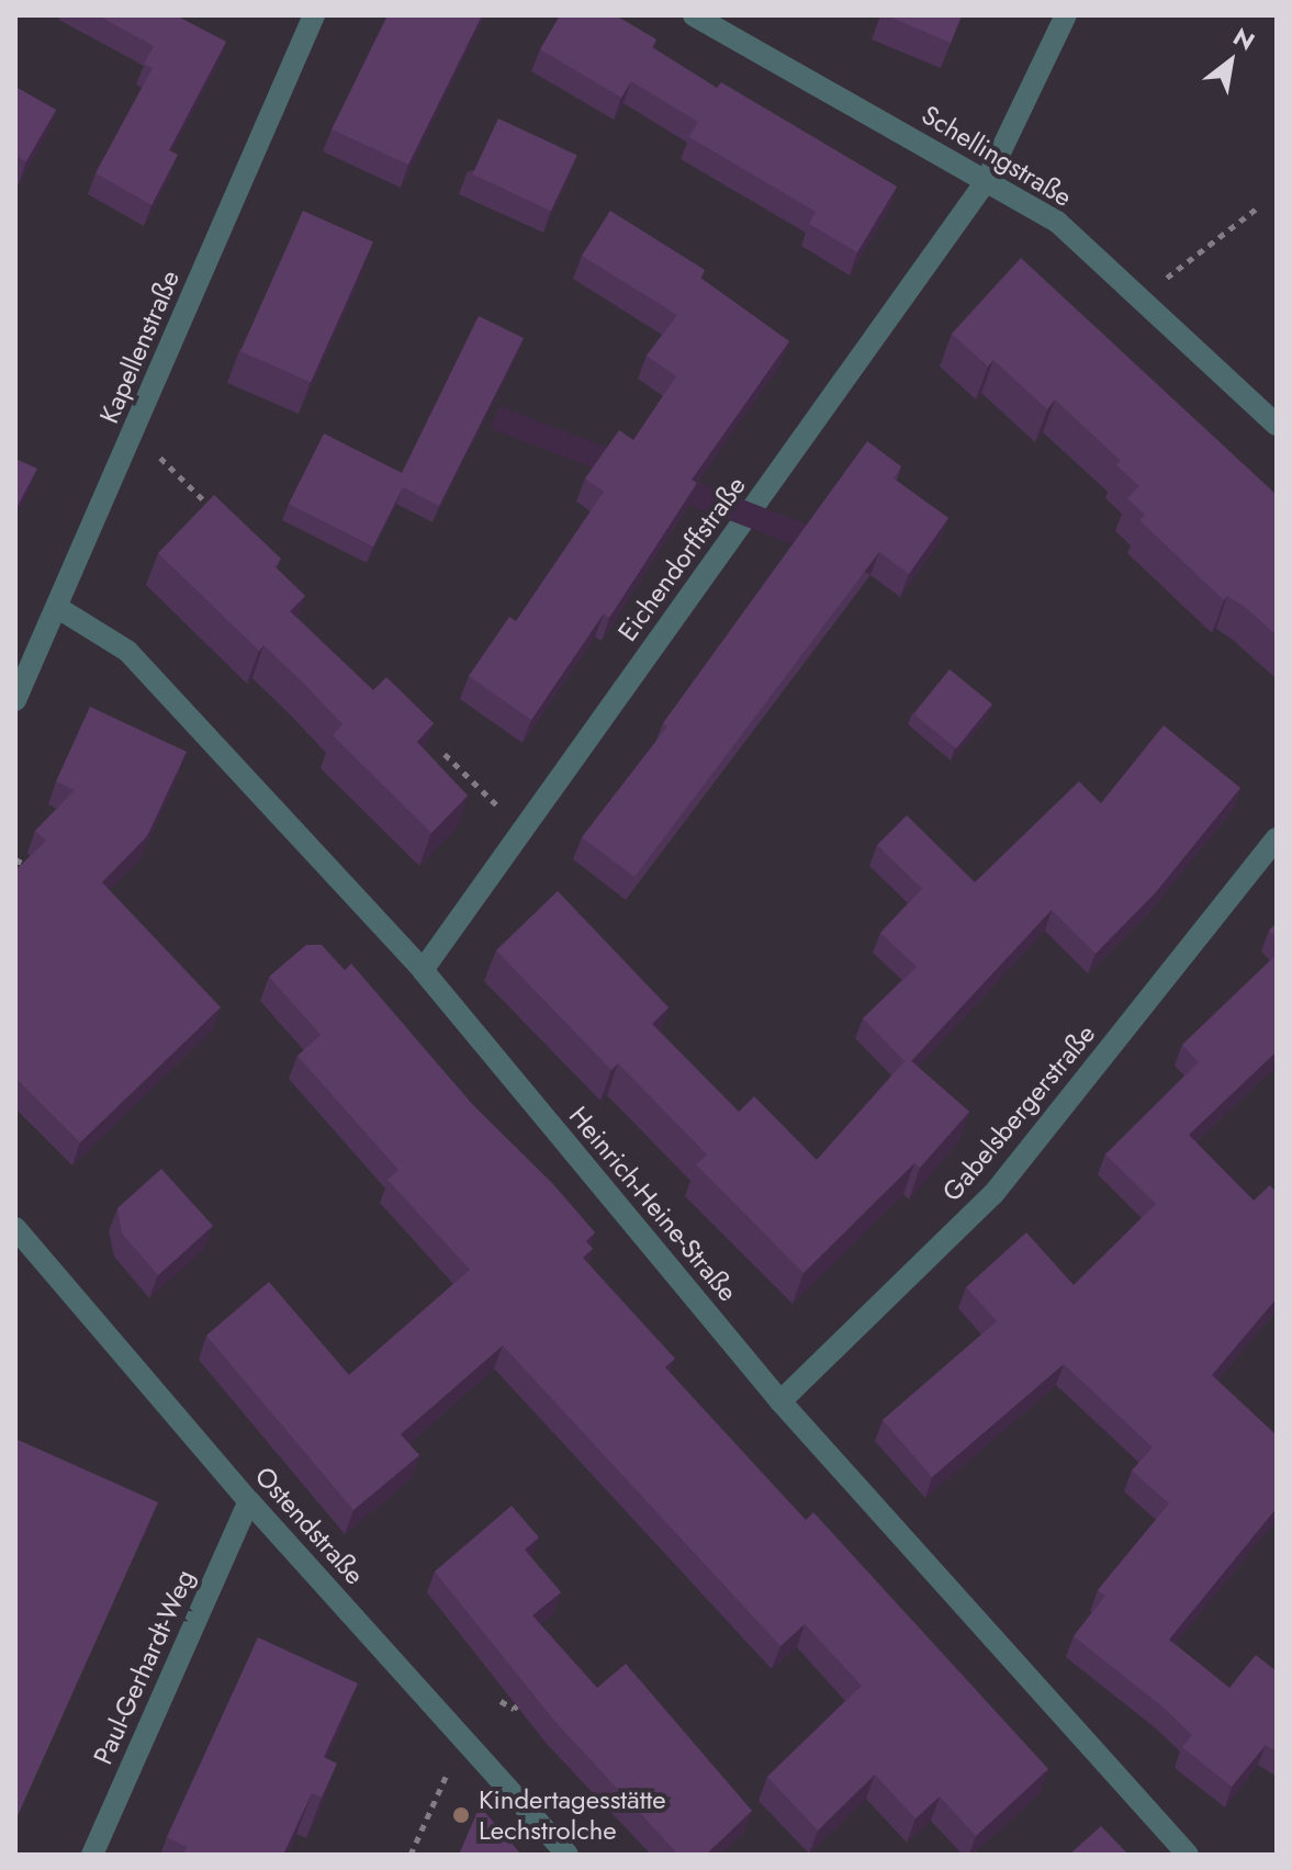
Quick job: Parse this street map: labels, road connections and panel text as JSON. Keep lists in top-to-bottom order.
{
  "streets": {
    "street": [
      "Schellingstraße",
      "Kapellenstraße",
      "Eichendorffstraße",
      "Gabelsbergerstraße",
      "Heinrich-Heine-Straße",
      "Ostendstraße",
      "Paul-Gerhardt-Weg"
    ]
  },
  "crossings": [
    ["Schellingstraße", "Eichendorffstraße"],
    ["Kapellenstraße", "Heinrich-Heine-Straße"],
    ["Eichendorffstraße", "Heinrich-Heine-Straße"],
    ["Gabelsbergerstraße", "Heinrich-Heine-Straße"],
    ["Ostendstraße", "Paul-Gerhardt-Weg"]
  ],
  "places": ["Kindertagesstätte Lechstrolche"],
  "north": "top right"
}
